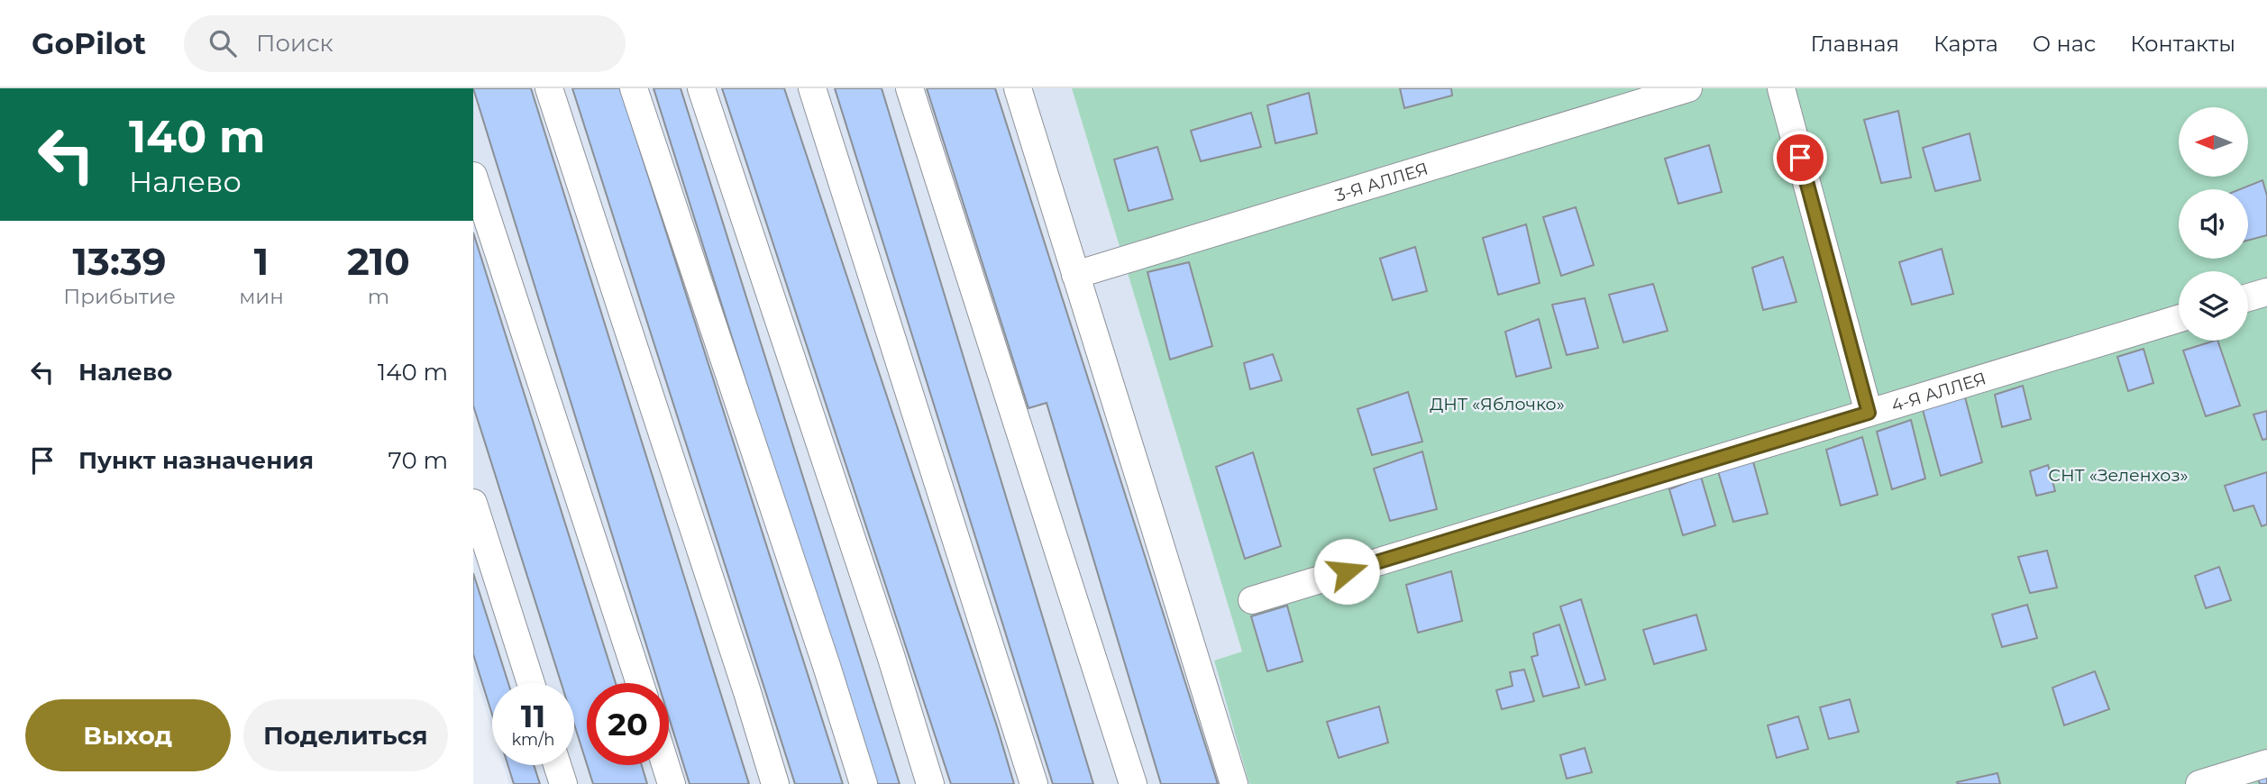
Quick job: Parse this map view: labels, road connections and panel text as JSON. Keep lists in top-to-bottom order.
{
  "streets": {
    "lane": ["3-Я АЛЛЕЯ", "4-Я АЛЛЕЯ"]
  },
  "parks": ["ДНТ «Яблочко»", "СНТ «Зеленхоз»"],
  "north": "left",
  "page": {
    "header": "GoPilot",
    "search": "Поиск",
    "nav": [
      "Главная",
      "Карта",
      "О нас",
      "Контакты"
    ],
    "turn": ["140 m", "Налево"],
    "eta": [
      "13:39",
      "Прибытие",
      "1",
      "мин",
      "210",
      "m"
    ],
    "list": [
      {
        "name": "Налево",
        "value": "140 m"
      },
      {
        "name": "Пункт назначения",
        "value": "70 m"
      }
    ],
    "speed": "11 km/h",
    "limit": "20",
    "buttons": ["Выход", "Поделиться"]
  }
}
